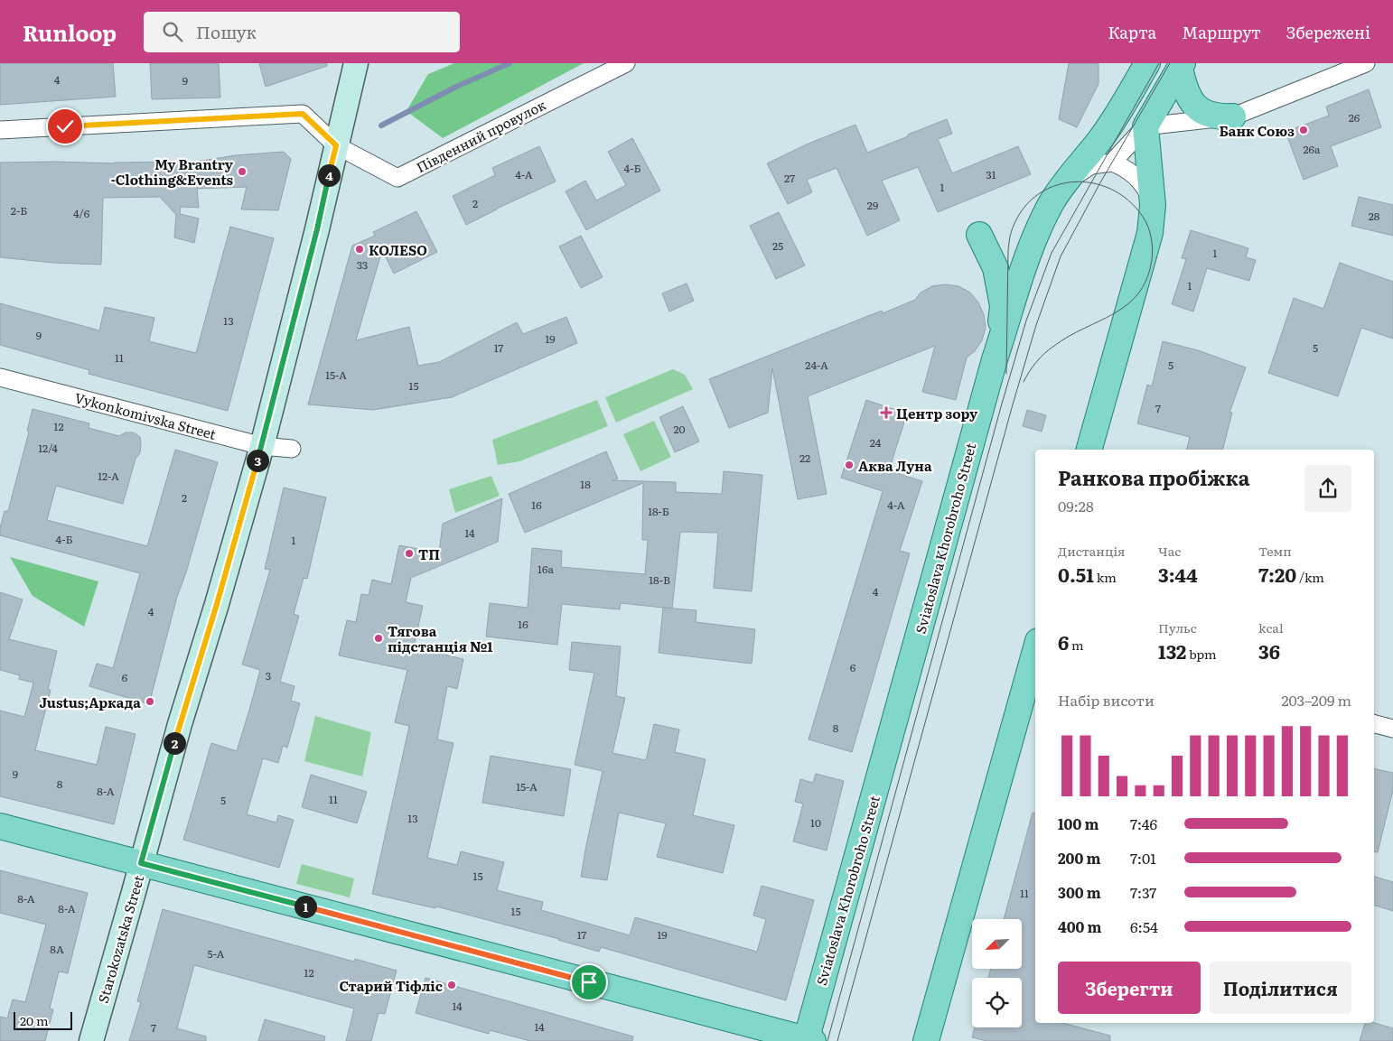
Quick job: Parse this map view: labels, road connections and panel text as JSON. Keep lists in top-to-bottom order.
{
  "streets": {
    "main road": ["Sviatoslava Khorobroho Street"],
    "street": ["Південний провулок", "Vykonkomivska Street", "Starokozatska Street"]
  },
  "crossings": [
    ["Південний провулок", "Starokozatska Street"],
    ["Vykonkomivska Street", "Starokozatska Street"]
  ],
  "places": {
    "other": [
      "Банк Союз",
      "My Brantry -Clothing&Events",
      "КОЛЕSO",
      "Аква Луна",
      "ТП",
      "Тягова підстанція №1",
      "Justus;Аркада",
      "Старий Тіфліс"
    ],
    "health": ["Центр зору"]
  },
  "house_numbers": [
    "4",
    "9",
    "26",
    "26а",
    "4-Б",
    "4-А",
    "31",
    "27",
    "1",
    "2",
    "29",
    "2-Б",
    "4/6",
    "28",
    "25",
    "1",
    "33",
    "1",
    "13",
    "9",
    "19",
    "17",
    "5",
    "11",
    "24-А",
    "5",
    "15-А",
    "15",
    "7",
    "12",
    "20",
    "24",
    "12/4",
    "22",
    "12-А",
    "18",
    "2",
    "16",
    "4-А",
    "18-Б",
    "14",
    "4-Б",
    "1",
    "16а",
    "18-В",
    "4",
    "4",
    "16",
    "6",
    "3",
    "6",
    "8",
    "9",
    "8",
    "15-А",
    "8-А",
    "11",
    "5",
    "13",
    "10",
    "15",
    "11",
    "8-А",
    "8-А",
    "15",
    "17",
    "19",
    "8А",
    "5-А",
    "12",
    "14",
    "14",
    "7"
  ],
  "scale_bar": "20 m",
  "north": "bottom left",
  "page": {
    "header": "Runloop",
    "search": "Пошук",
    "nav": ["Карта", "Маршрут", "Збережені"],
    "pins": [
      "4",
      "3",
      "2",
      "1"
    ],
    "heading": ["Ранкова пробіжка", "09:28"],
    "stats": [
      ["Дистанція", "0.51 km"],
      ["Час", "3:44"],
      ["Темп", "7:20 /km"],
      ["6 m"],
      ["Пульс", "132 bpm"],
      ["kcal", "36"]
    ],
    "chart": ["Набір висоти", "203–209 m"],
    "list": [
      {
        "name": "100 m",
        "note": "7:46"
      },
      {
        "name": "200 m",
        "note": "7:01"
      },
      {
        "name": "300 m",
        "note": "7:37"
      },
      {
        "name": "400 m",
        "note": "6:54"
      }
    ],
    "buttons": ["Зберегти", "Поділитися"],
    "scale": "20 m"
  }
}
